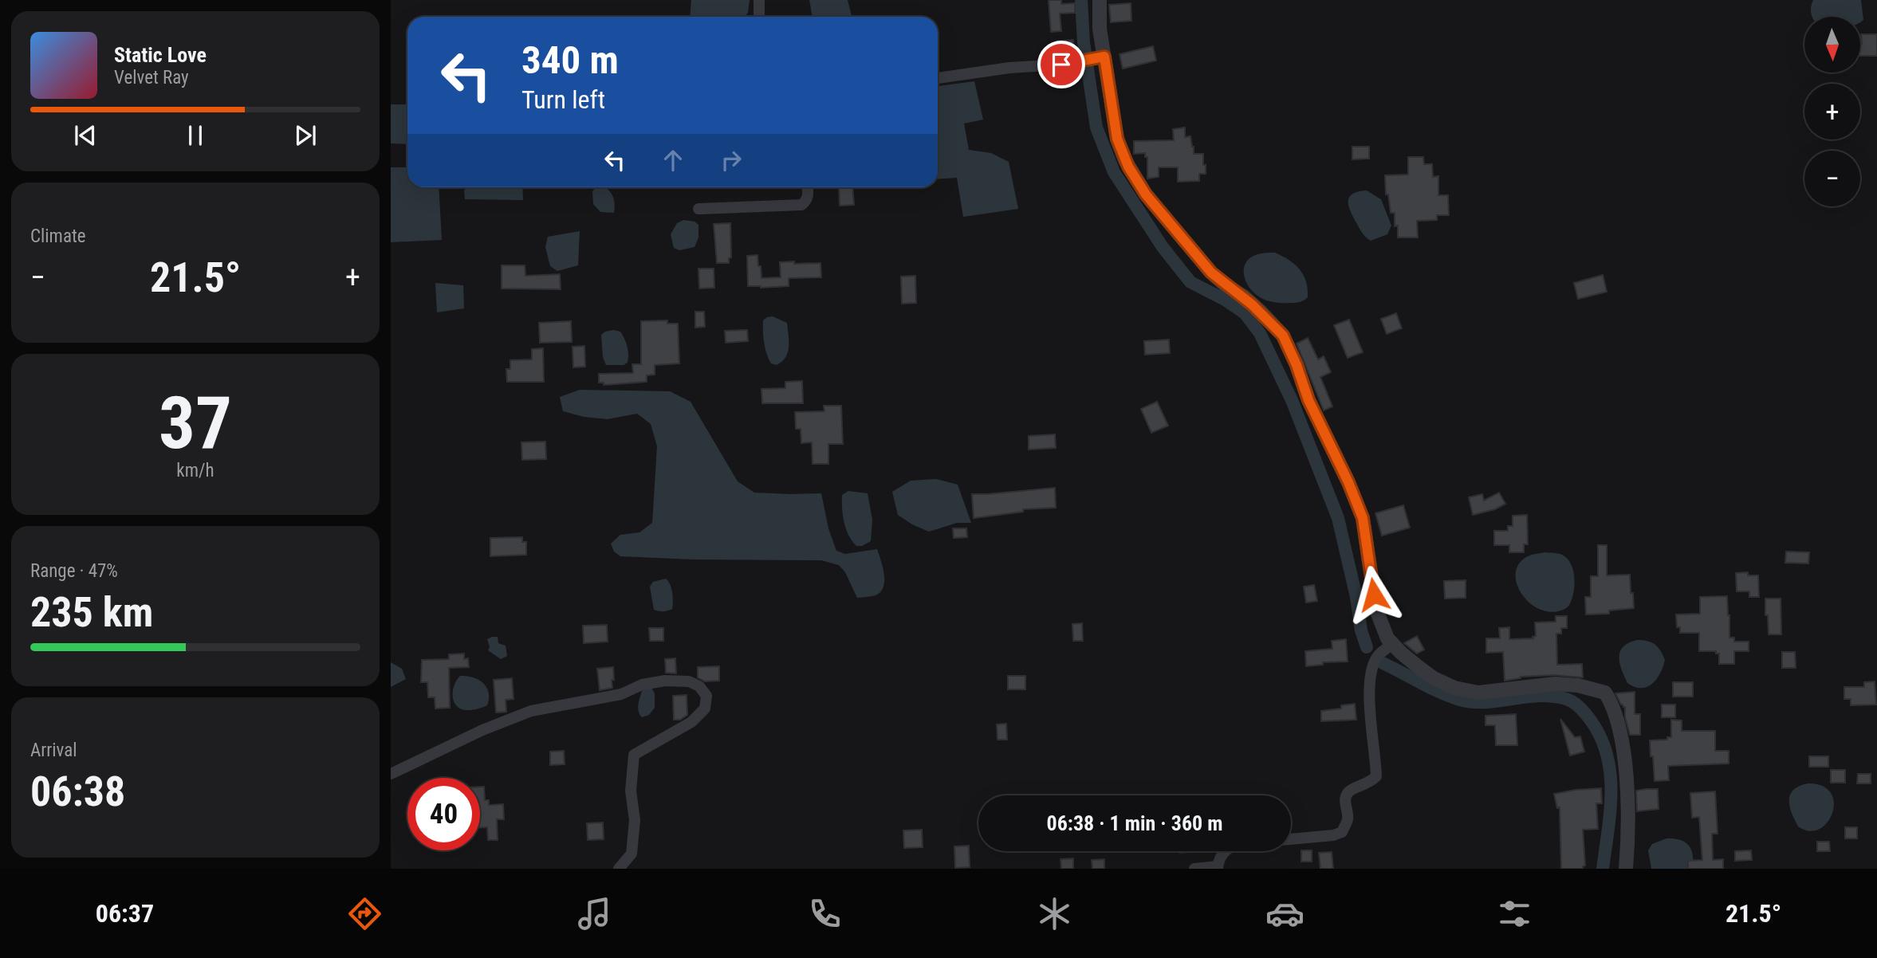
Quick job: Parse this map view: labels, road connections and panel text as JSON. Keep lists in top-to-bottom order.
{
  "north": "bottom",
  "page": {
    "map_buttons": ["+", "−"],
    "turn": ["340 m", "Turn left"],
    "song": ["Static Love", "Velvet Ray"],
    "tile": [
      "Climate",
      ["37", "km/h"],
      ["Range · 47%", "235 km"],
      ["Arrival", "06:38"]
    ],
    "heat": ["−", "21.5°", "+"],
    "limit": "40",
    "trip": "06:38 · 1 min · 360 m",
    "tabs": ["06:37", "21.5°"]
  }
}
